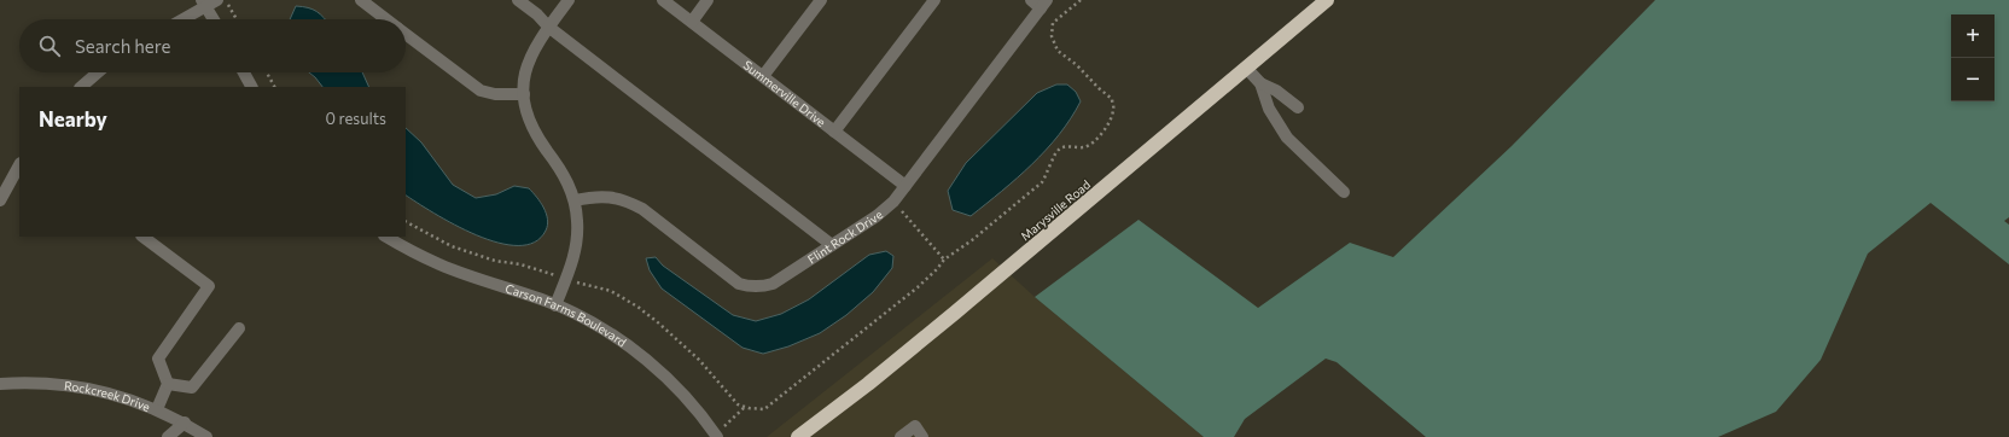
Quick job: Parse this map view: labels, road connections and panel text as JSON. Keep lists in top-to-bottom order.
{
  "streets": {
    "highway": ["Marysville Road"],
    "street": [
      "Summerville Drive",
      "Flint Rock Drive",
      "Carson Farms Boulevard",
      "Rockcreek Drive"
    ]
  },
  "crossings": [
    ["Summerville Drive", "Flint Rock Drive"]
  ],
  "page": {
    "map_buttons": ["+", "−"],
    "search": "Search here",
    "heading": ["Nearby", "0 results"]
  }
}
